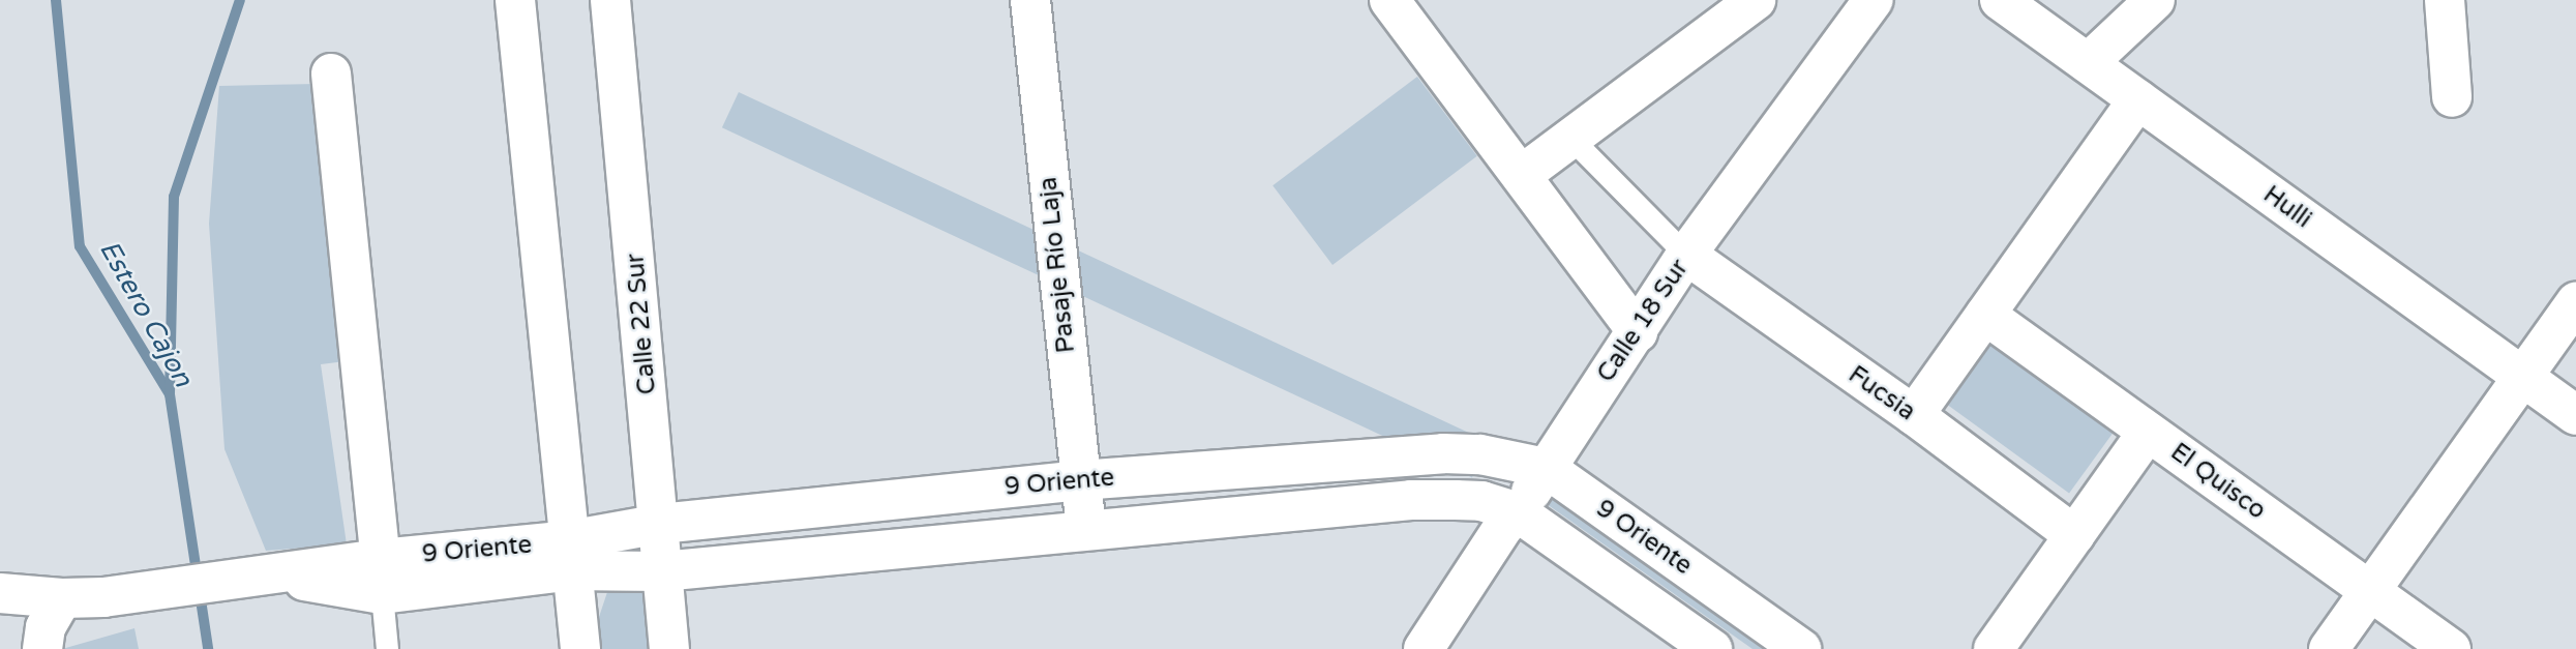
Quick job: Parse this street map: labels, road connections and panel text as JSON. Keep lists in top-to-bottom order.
{
  "streets": {
    "street": [
      "Hulli",
      "Pasaje Río Laja",
      "Calle 18 Sur",
      "Calle 22 Sur",
      "Fucsia",
      "El Quisco",
      "9 Oriente"
    ]
  },
  "crossings": [
    ["Pasaje Río Laja", "9 Oriente"],
    ["Calle 18 Sur", "Fucsia"],
    ["Calle 18 Sur", "9 Oriente"],
    ["Calle 22 Sur", "9 Oriente"]
  ],
  "water": ["Estero Cajon"]
}
